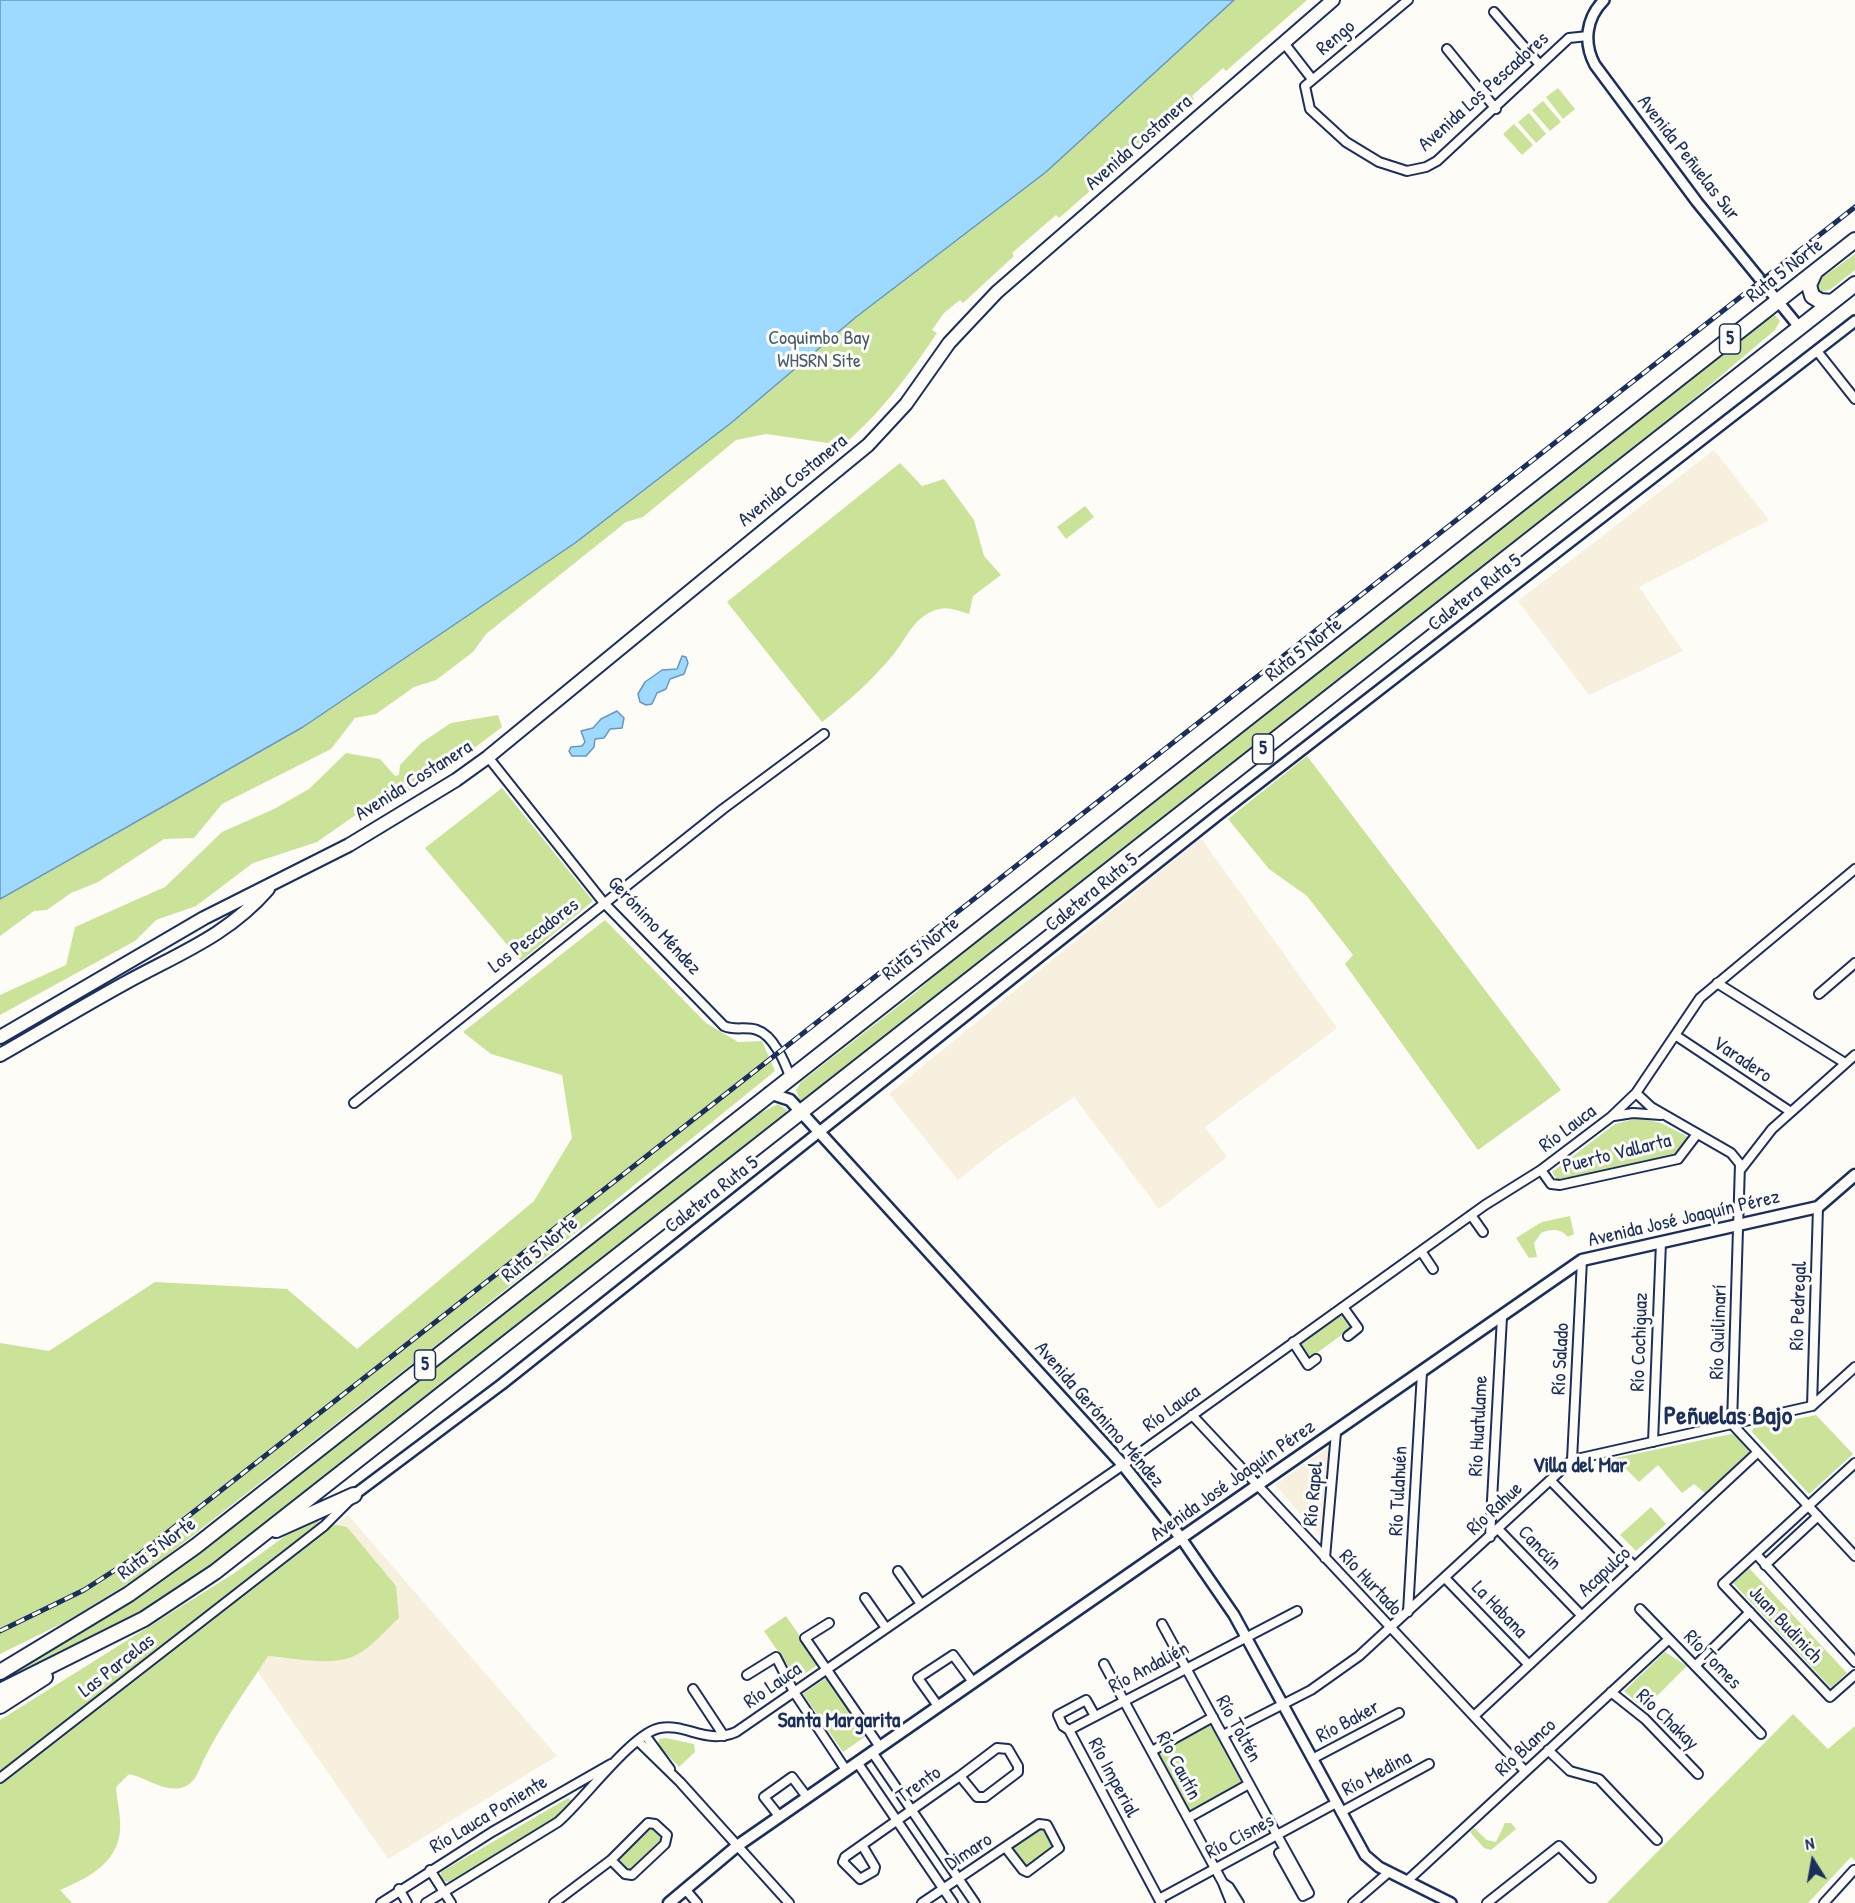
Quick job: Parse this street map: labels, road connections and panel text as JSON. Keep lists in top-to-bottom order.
{
  "streets": {
    "highway": ["Ruta 5 Norte", "5"],
    "main road": [
      "Avenida Costanera",
      "Gerónimo Méndez",
      "Avenida José Joaquín Pérez",
      "Avenida Gerónimo Méndez"
    ],
    "street": [
      "Rengo",
      "Avenida Los Pescadores",
      "Avenida Peñuelas Sur",
      "Caletera Ruta 5",
      "Los Pescadores",
      "Varadero",
      "Río Lauca",
      "Puerto Vallarta",
      "Río Pedregal",
      "Río Quilimarí",
      "Río Cochiguaz",
      "Río Salado",
      "Río Huatulame",
      "Río Tulahuén",
      "Río Rapel",
      "Río Rahue",
      "Cancún",
      "Acapulco",
      "Río Hurtado",
      "La Habana",
      "Juan Budinich",
      "Río Tomes",
      "Las Parcelas",
      "Río Andalién",
      "Río Chakay",
      "Río Baker",
      "Río Toltén",
      "Río Blanco",
      "Río Cautín",
      "Río Medina",
      "Río Imperial",
      "Trento",
      "Río Lauca Poniente",
      "Río Cisnes",
      "Dimaro"
    ]
  },
  "crossings": [
    ["Rengo", "Avenida Los Pescadores"],
    ["Avenida Los Pescadores", "Avenida Peñuelas Sur"],
    ["Avenida Costanera", "Gerónimo Méndez"],
    ["Avenida Peñuelas Sur", "Ruta 5 Norte"],
    ["Avenida Peñuelas Sur", "5"],
    ["Ruta 5 Norte", "Gerónimo Méndez"],
    ["Caletera Ruta 5", "Avenida Gerónimo Méndez"],
    ["Caletera Ruta 5", "Las Parcelas"],
    ["Gerónimo Méndez", "Los Pescadores"],
    ["Varadero", "Río Lauca"],
    ["Río Lauca", "Puerto Vallarta"],
    ["Río Lauca", "Avenida Gerónimo Méndez"],
    ["Río Lauca", "Río Hurtado"],
    ["Avenida José Joaquín Pérez", "Río Pedregal"],
    ["Avenida José Joaquín Pérez", "Río Quilimarí"],
    ["Avenida José Joaquín Pérez", "Río Cochiguaz"],
    ["Avenida José Joaquín Pérez", "Río Salado"],
    ["Avenida José Joaquín Pérez", "Avenida Gerónimo Méndez"],
    ["Avenida José Joaquín Pérez", "Río Huatulame"],
    ["Avenida José Joaquín Pérez", "Río Tulahuén"],
    ["Avenida José Joaquín Pérez", "Río Rapel"],
    ["Avenida José Joaquín Pérez", "Río Hurtado"],
    ["Río Salado", "Río Rahue"],
    ["Avenida Gerónimo Méndez", "Río Rahue"],
    ["Avenida Gerónimo Méndez", "Río Andalién"],
    ["Avenida Gerónimo Méndez", "Río Baker"],
    ["Avenida Gerónimo Méndez", "Río Blanco"],
    ["Avenida Gerónimo Méndez", "Río Medina"],
    ["Avenida Gerónimo Méndez", "Río Cisnes"],
    ["Río Huatulame", "Río Rahue"],
    ["Río Tulahuén", "Río Rahue"],
    ["Río Rapel", "Río Hurtado"],
    ["Río Rahue", "Cancún"],
    ["Río Rahue", "Río Hurtado"],
    ["Río Rahue", "La Habana"],
    ["Río Rahue", "Río Toltén"],
    ["Cancún", "Acapulco"],
    ["Acapulco", "Río Hurtado"],
    ["Acapulco", "La Habana"],
    ["Río Hurtado", "Río Blanco"],
    ["Río Tomes", "Río Blanco"],
    ["Río Andalién", "Río Toltén"],
    ["Río Andalién", "Río Cautín"],
    ["Río Andalién", "Río Imperial"],
    ["Río Chakay", "Río Blanco"],
    ["Río Toltén", "Río Cisnes"],
    ["Río Cautín", "Río Cisnes"],
    ["Río Medina", "Río Cisnes"],
    ["Río Imperial", "Río Cisnes"]
  ],
  "districts": ["Peñuelas Bajo", "Villa del Mar", "Santa Margarita"],
  "parks": ["Coquimbo Bay WHSRN Site"],
  "north": "top"
}
